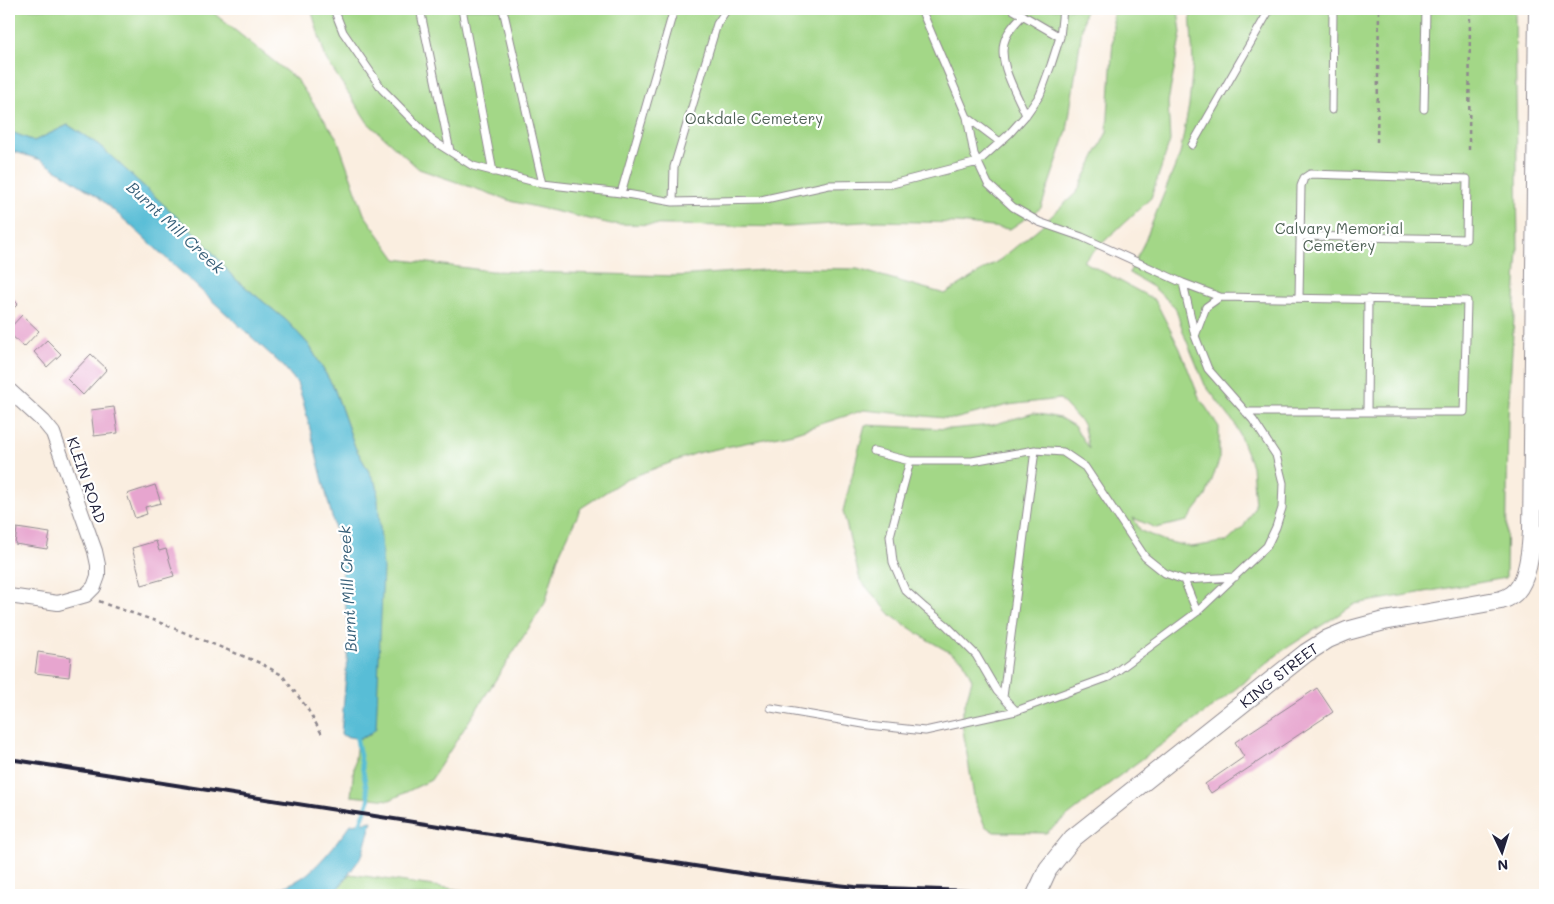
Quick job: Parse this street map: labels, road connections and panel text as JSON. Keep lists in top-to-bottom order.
{
  "streets": {
    "street": ["KLEIN ROAD", "KING STREET"]
  },
  "water": ["Burnt Mill Creek"],
  "parks": ["Oakdale Cemetery", "Calvary Memorial Cemetery"],
  "north": "bottom"
}
